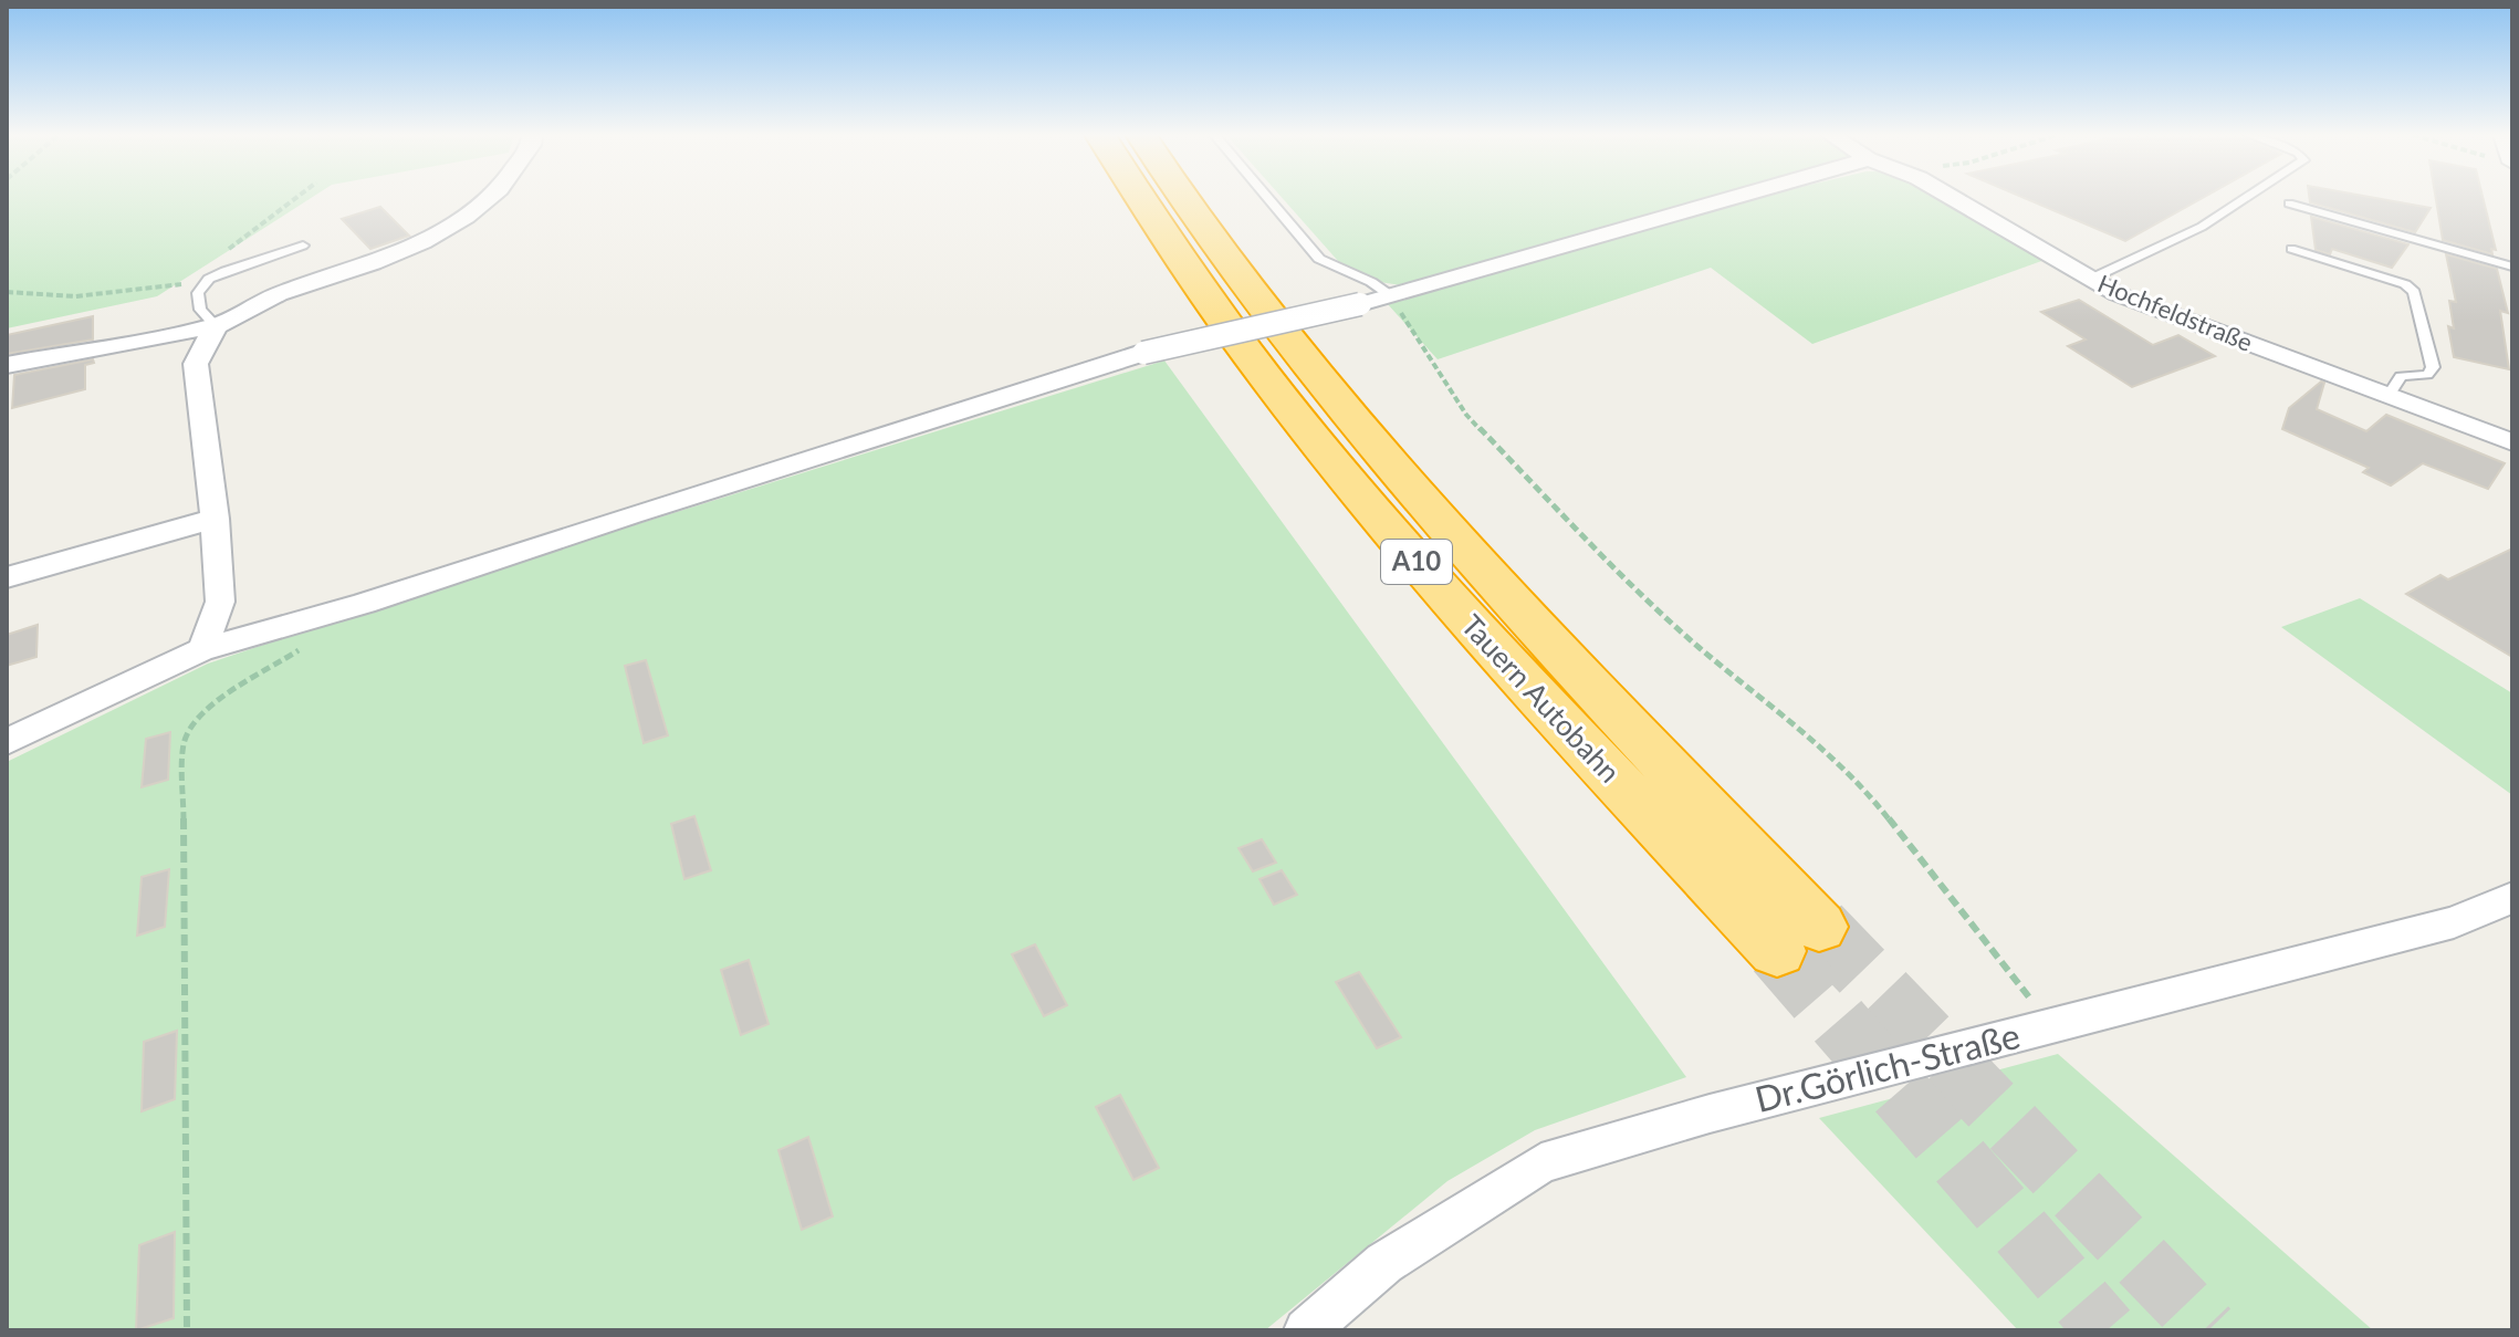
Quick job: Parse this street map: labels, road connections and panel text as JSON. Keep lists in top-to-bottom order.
{
  "streets": {
    "highway": ["A10", "Tauern Autobahn"],
    "street": ["Hochfeldstraße", "Dr.Görlich-Straße"]
  }
}
